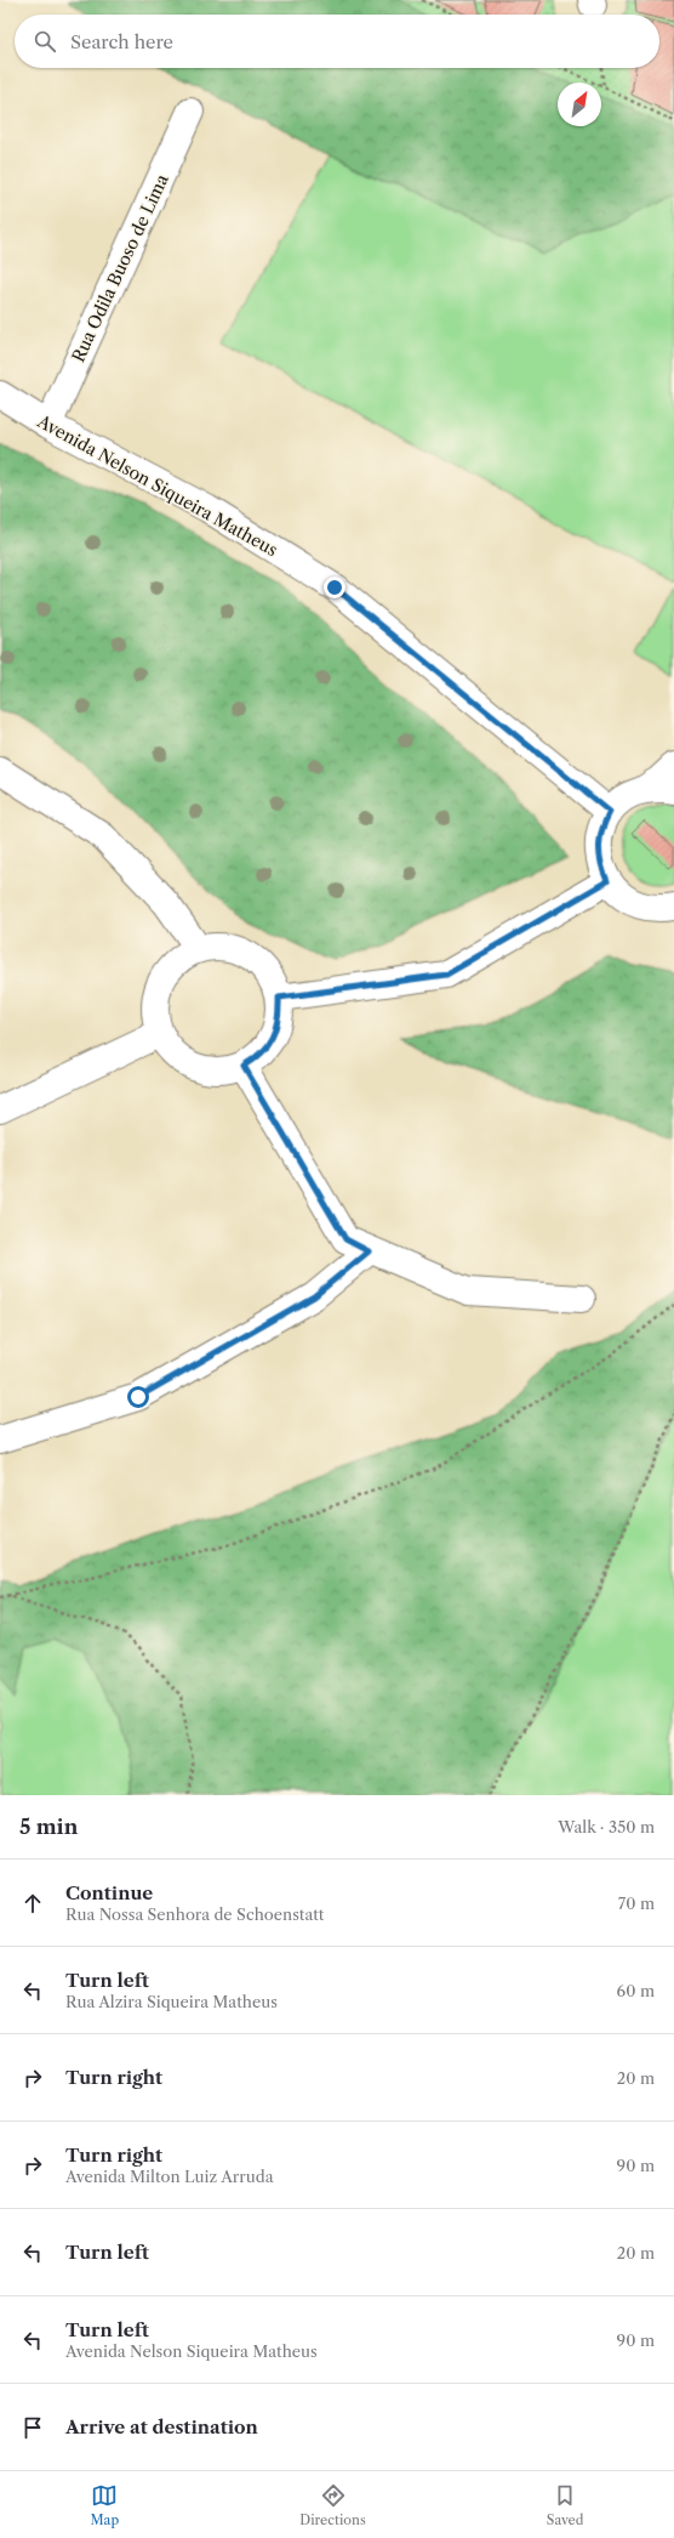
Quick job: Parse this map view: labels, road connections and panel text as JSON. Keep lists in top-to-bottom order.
{
  "streets": {
    "street": ["Rua Odila Buoso de Lima", "Avenida Nelson Siqueira Matheus"]
  },
  "crossings": [
    ["Rua Odila Buoso de Lima", "Avenida Nelson Siqueira Matheus"]
  ],
  "north": "top right",
  "page": {
    "search": "Search here",
    "heading": ["5 min", "Walk · 350 m"],
    "list": [
      ["Continue", "Rua Nossa Senhora de Schoenstatt", "70 m"],
      ["Turn left", "Rua Alzira Siqueira Matheus", "60 m"],
      ["Turn right", "20 m"],
      ["Turn right", "Avenida Milton Luiz Arruda", "90 m"],
      ["Turn left", "20 m"],
      ["Turn left", "Avenida Nelson Siqueira Matheus", "90 m"],
      "Arrive at destination"
    ],
    "nav": ["Map", "Directions", "Saved"]
  }
}
